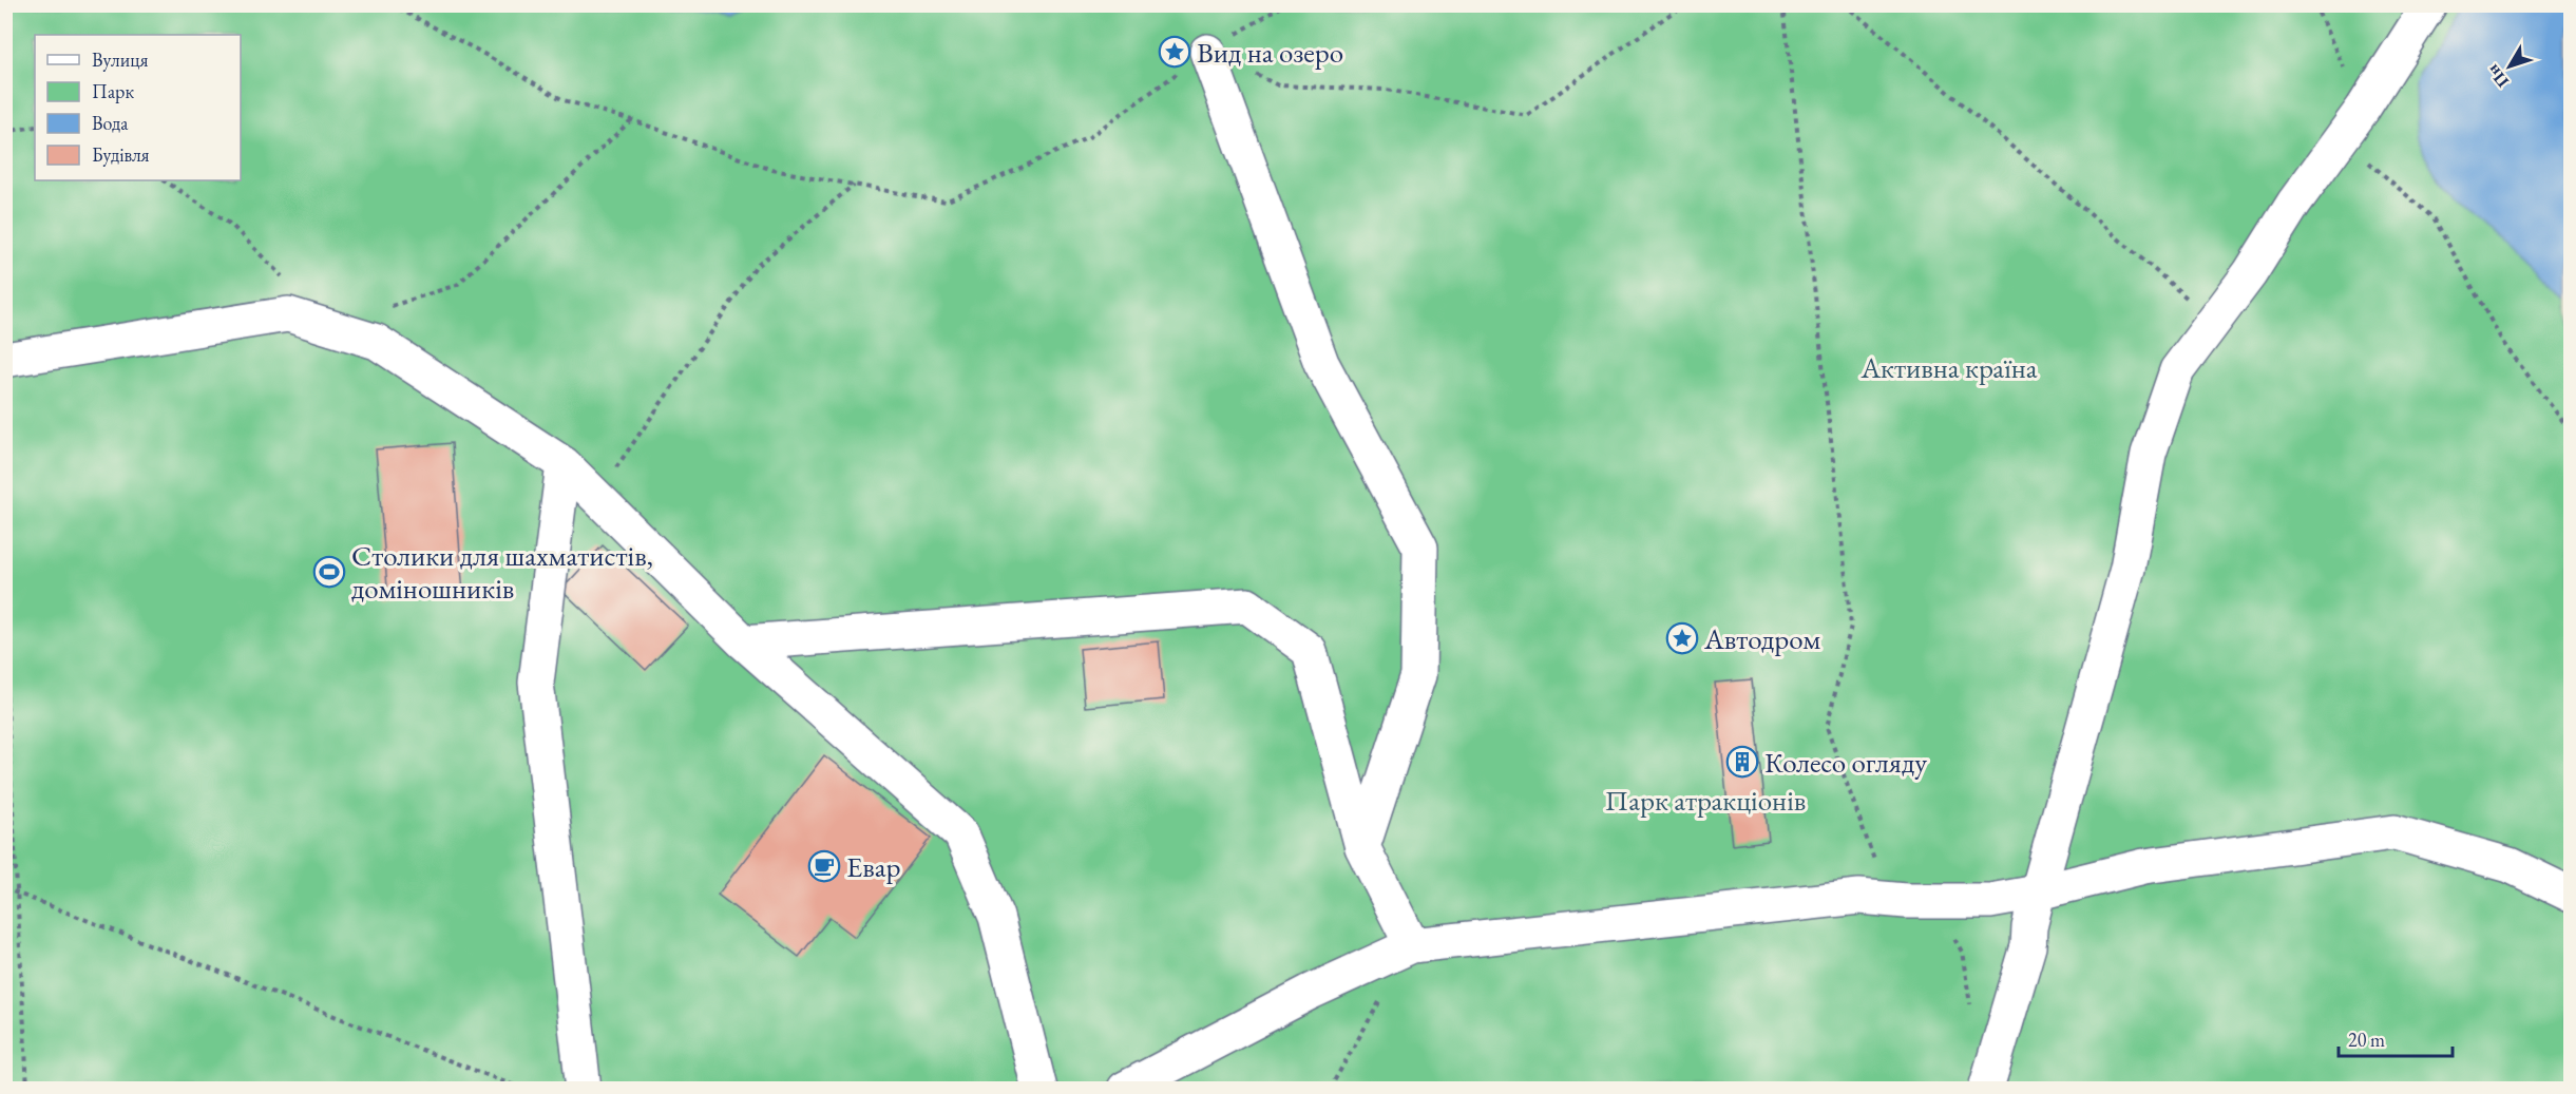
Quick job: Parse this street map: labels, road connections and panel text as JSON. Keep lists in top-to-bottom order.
{
  "parks": ["Активна країна", "Парк атракціонів"],
  "places": {
    "place": ["Вид на озеро", "Автодром"],
    "sports": ["Столики для шахматистів, доміношників"],
    "building": ["Колесо огляду"],
    "cafe": ["Евар"]
  },
  "legend": [
    "Вулиця",
    "Парк",
    "Вода",
    "Будівля"
  ],
  "scale_bar": "20 m",
  "north": "bottom left"
}
